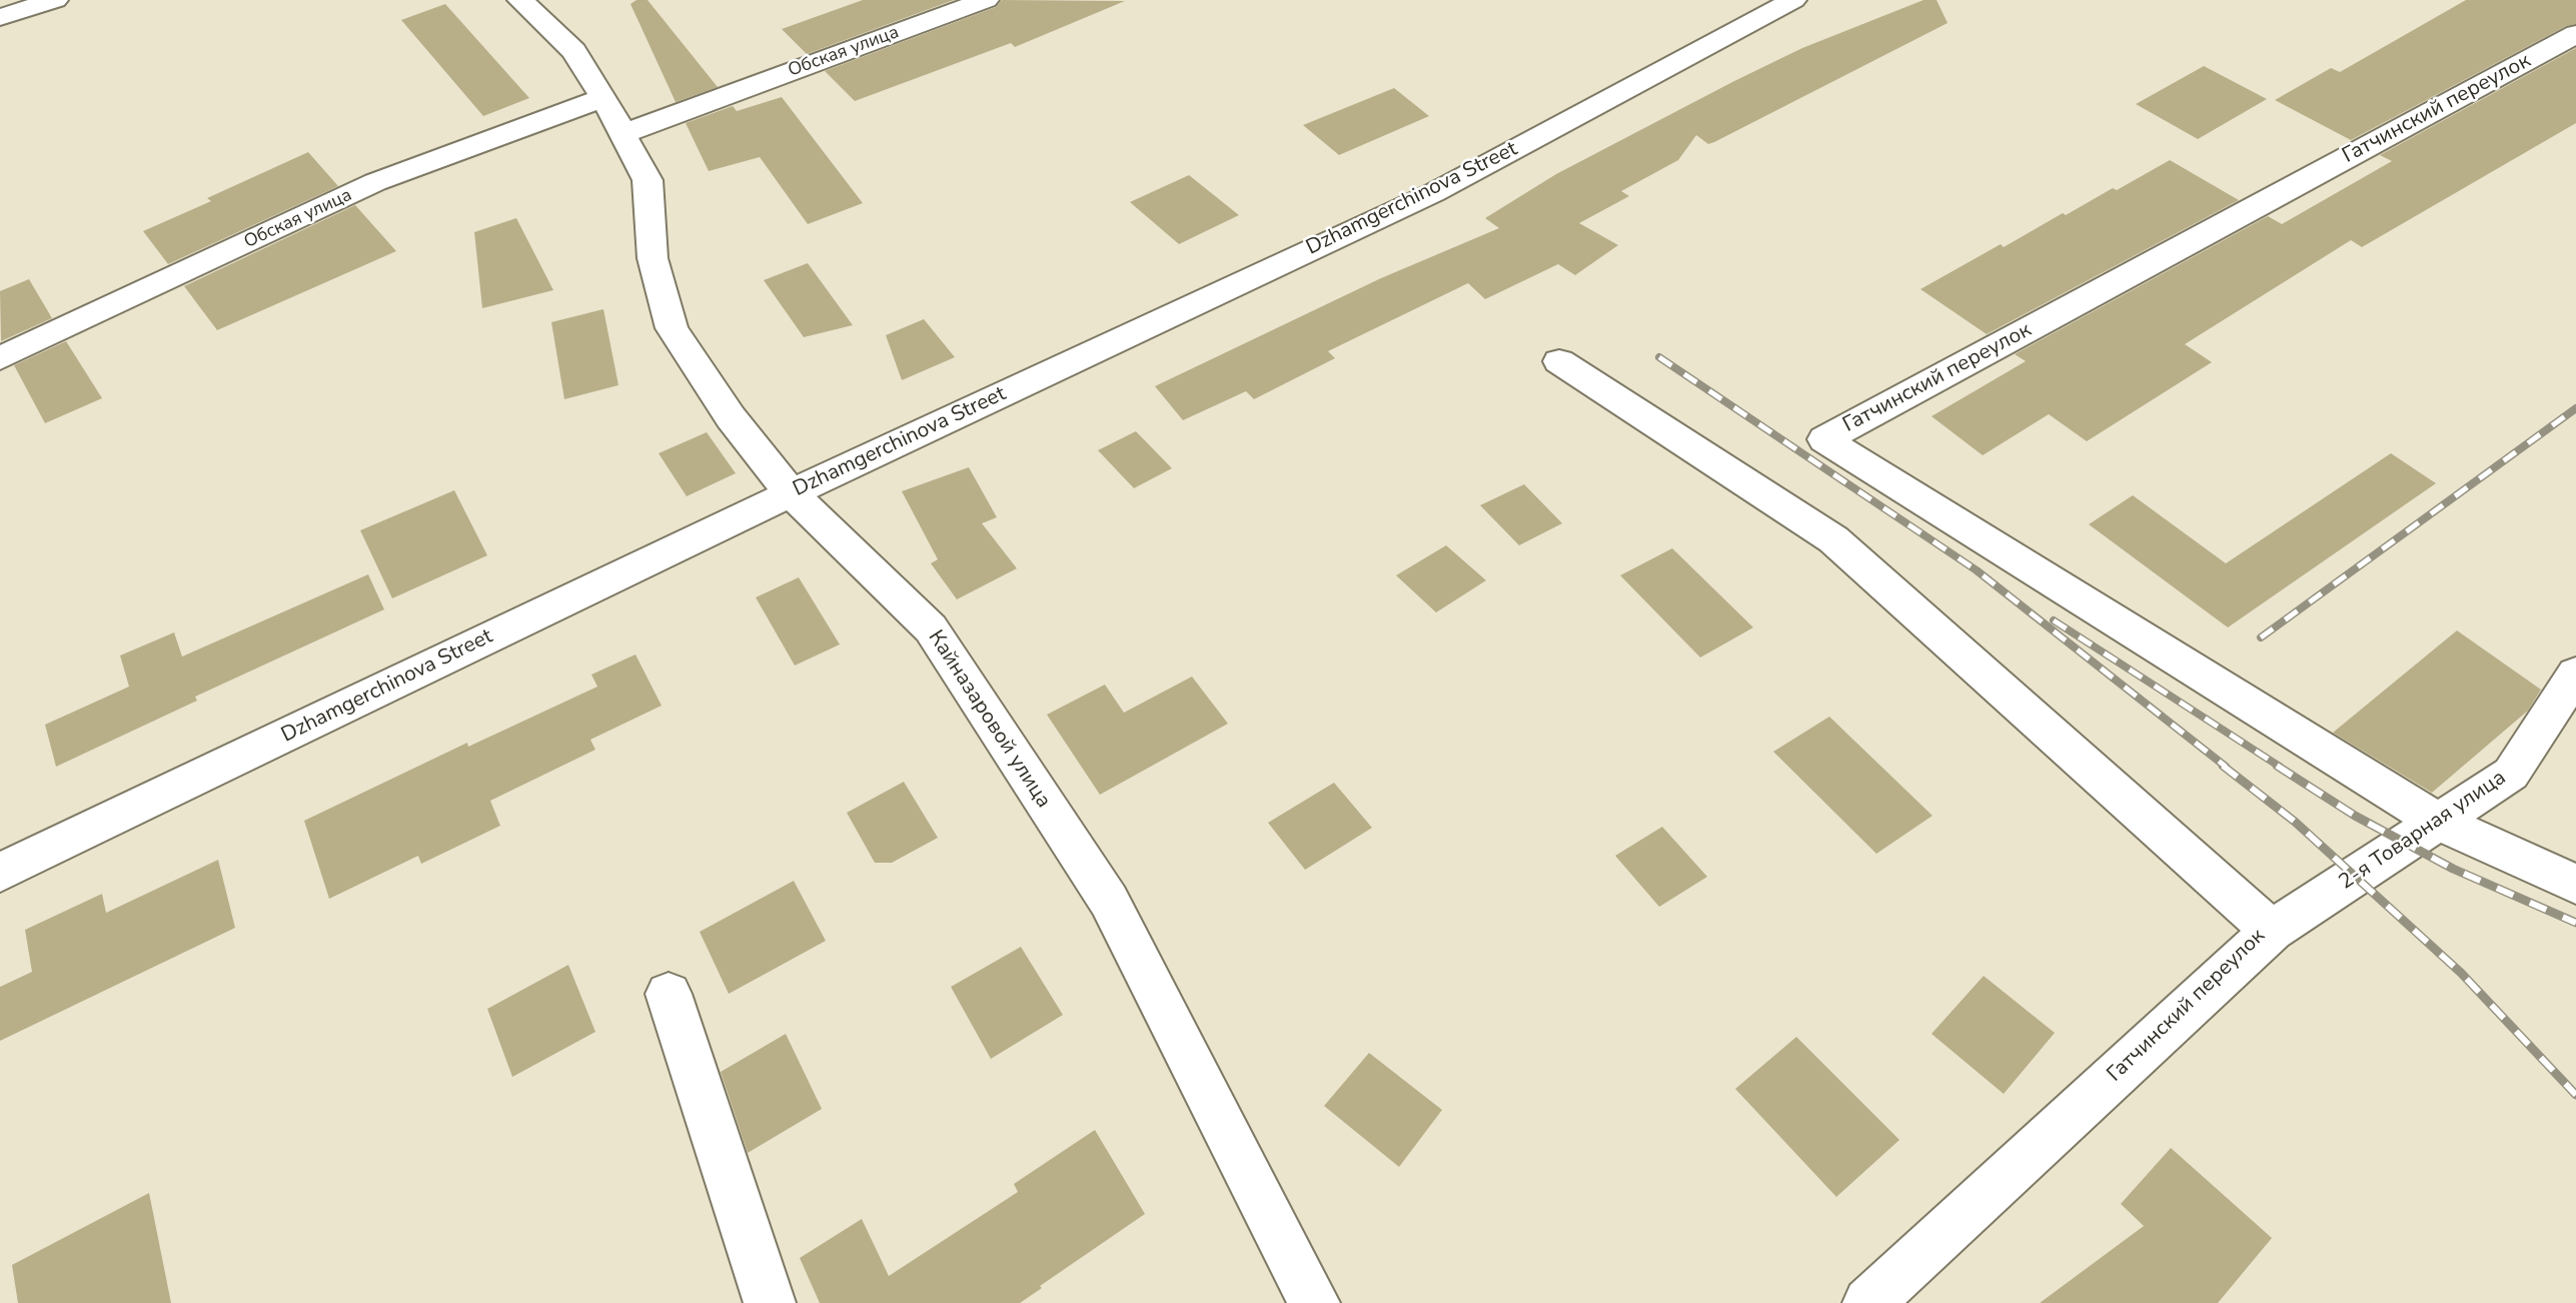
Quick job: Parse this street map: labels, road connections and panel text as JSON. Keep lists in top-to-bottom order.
{
  "streets": {
    "street": [
      "Обская улица",
      "Гатчинский переулок",
      "Dzhamgerchinova Street",
      "Кайназаровой улица",
      "2-я Товарная улица"
    ]
  },
  "crossings": [
    ["Обская улица", "Кайназаровой улица"],
    ["Гатчинский переулок", "2-я Товарная улица"],
    ["Dzhamgerchinova Street", "Кайназаровой улица"]
  ]
}
